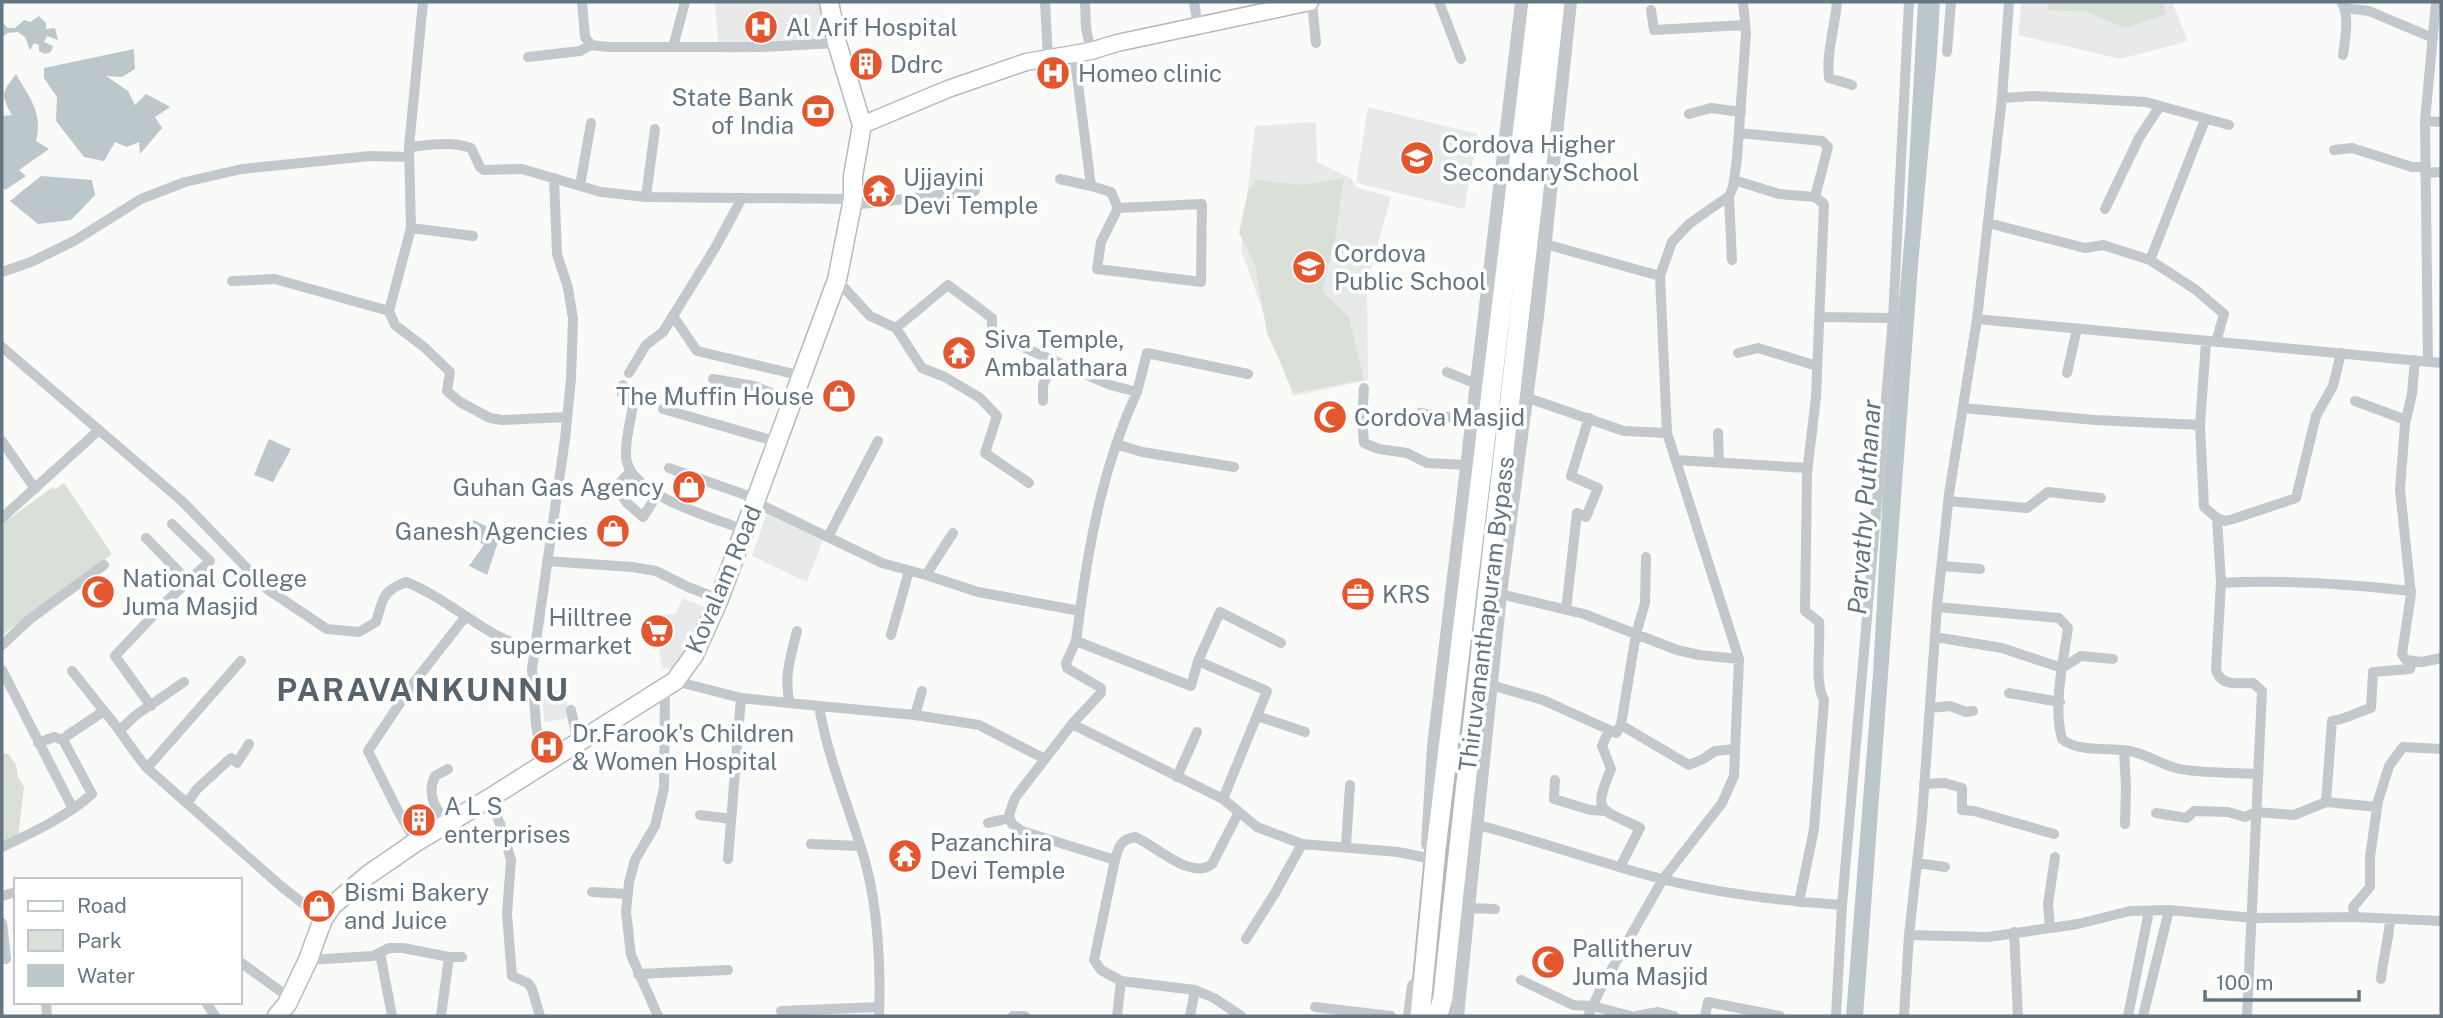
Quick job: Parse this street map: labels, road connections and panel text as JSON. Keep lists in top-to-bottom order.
{
  "streets": {
    "highway": ["Thiruvananthapuram Bypass"],
    "main road": ["Kovalam Road"]
  },
  "districts": ["PARAVANKUNNU"],
  "water": ["Parvathy Puthanar"],
  "places": {
    "hospital": ["Al Arif Hospital", "Homeo clinic", "Dr.Farook's Children & Women Hospital"],
    "building": ["Ddrc", "A L S enterprises"],
    "bank": ["State Bank of India"],
    "school or university": ["Cordova Higher SecondarySchool", "Cordova Public School"],
    "temple": ["Ujjayini Devi Temple", "Siva Temple, Ambalathara", "Pazanchira Devi Temple"],
    "shop": [
      "The Muffin House",
      "Guhan Gas Agency",
      "Ganesh Agencies",
      "Bismi Bakery and Juice"
    ],
    "mosque": ["Cordova Masjid", "National College Juma Masjid", "Pallitheruv Juma Masjid"],
    "office": ["KRS"],
    "supermarket": ["Hilltree supermarket"]
  },
  "legend": ["Road", "Park", "Water"],
  "scale_bar": "100 m"
}
